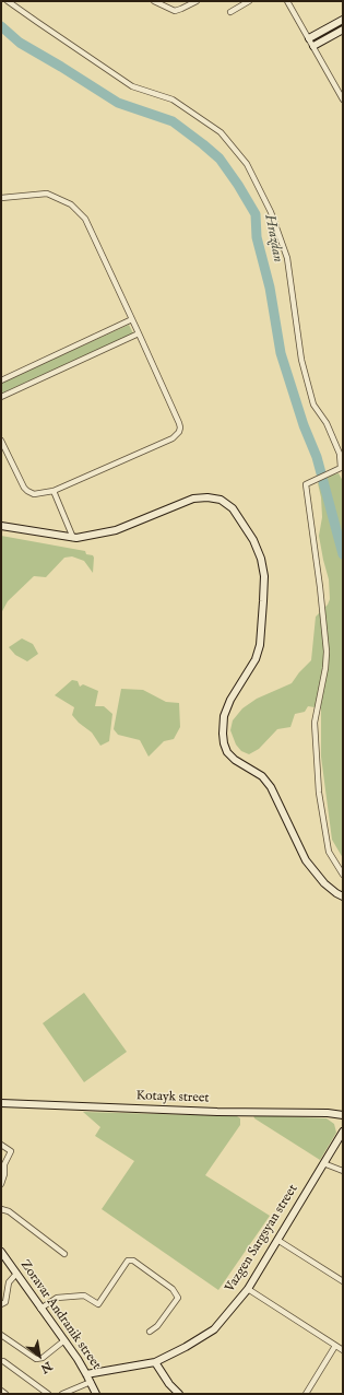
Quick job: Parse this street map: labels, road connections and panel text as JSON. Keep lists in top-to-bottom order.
{
  "streets": {
    "street": ["Kotayk street", "Vazgen Sargsyan street", "Zoravar Andranik street"]
  },
  "crossings": [
    ["Vazgen Sargsyan street", "Zoravar Andranik street"]
  ],
  "water": ["Hrazdan"],
  "north": "bottom right"
}
